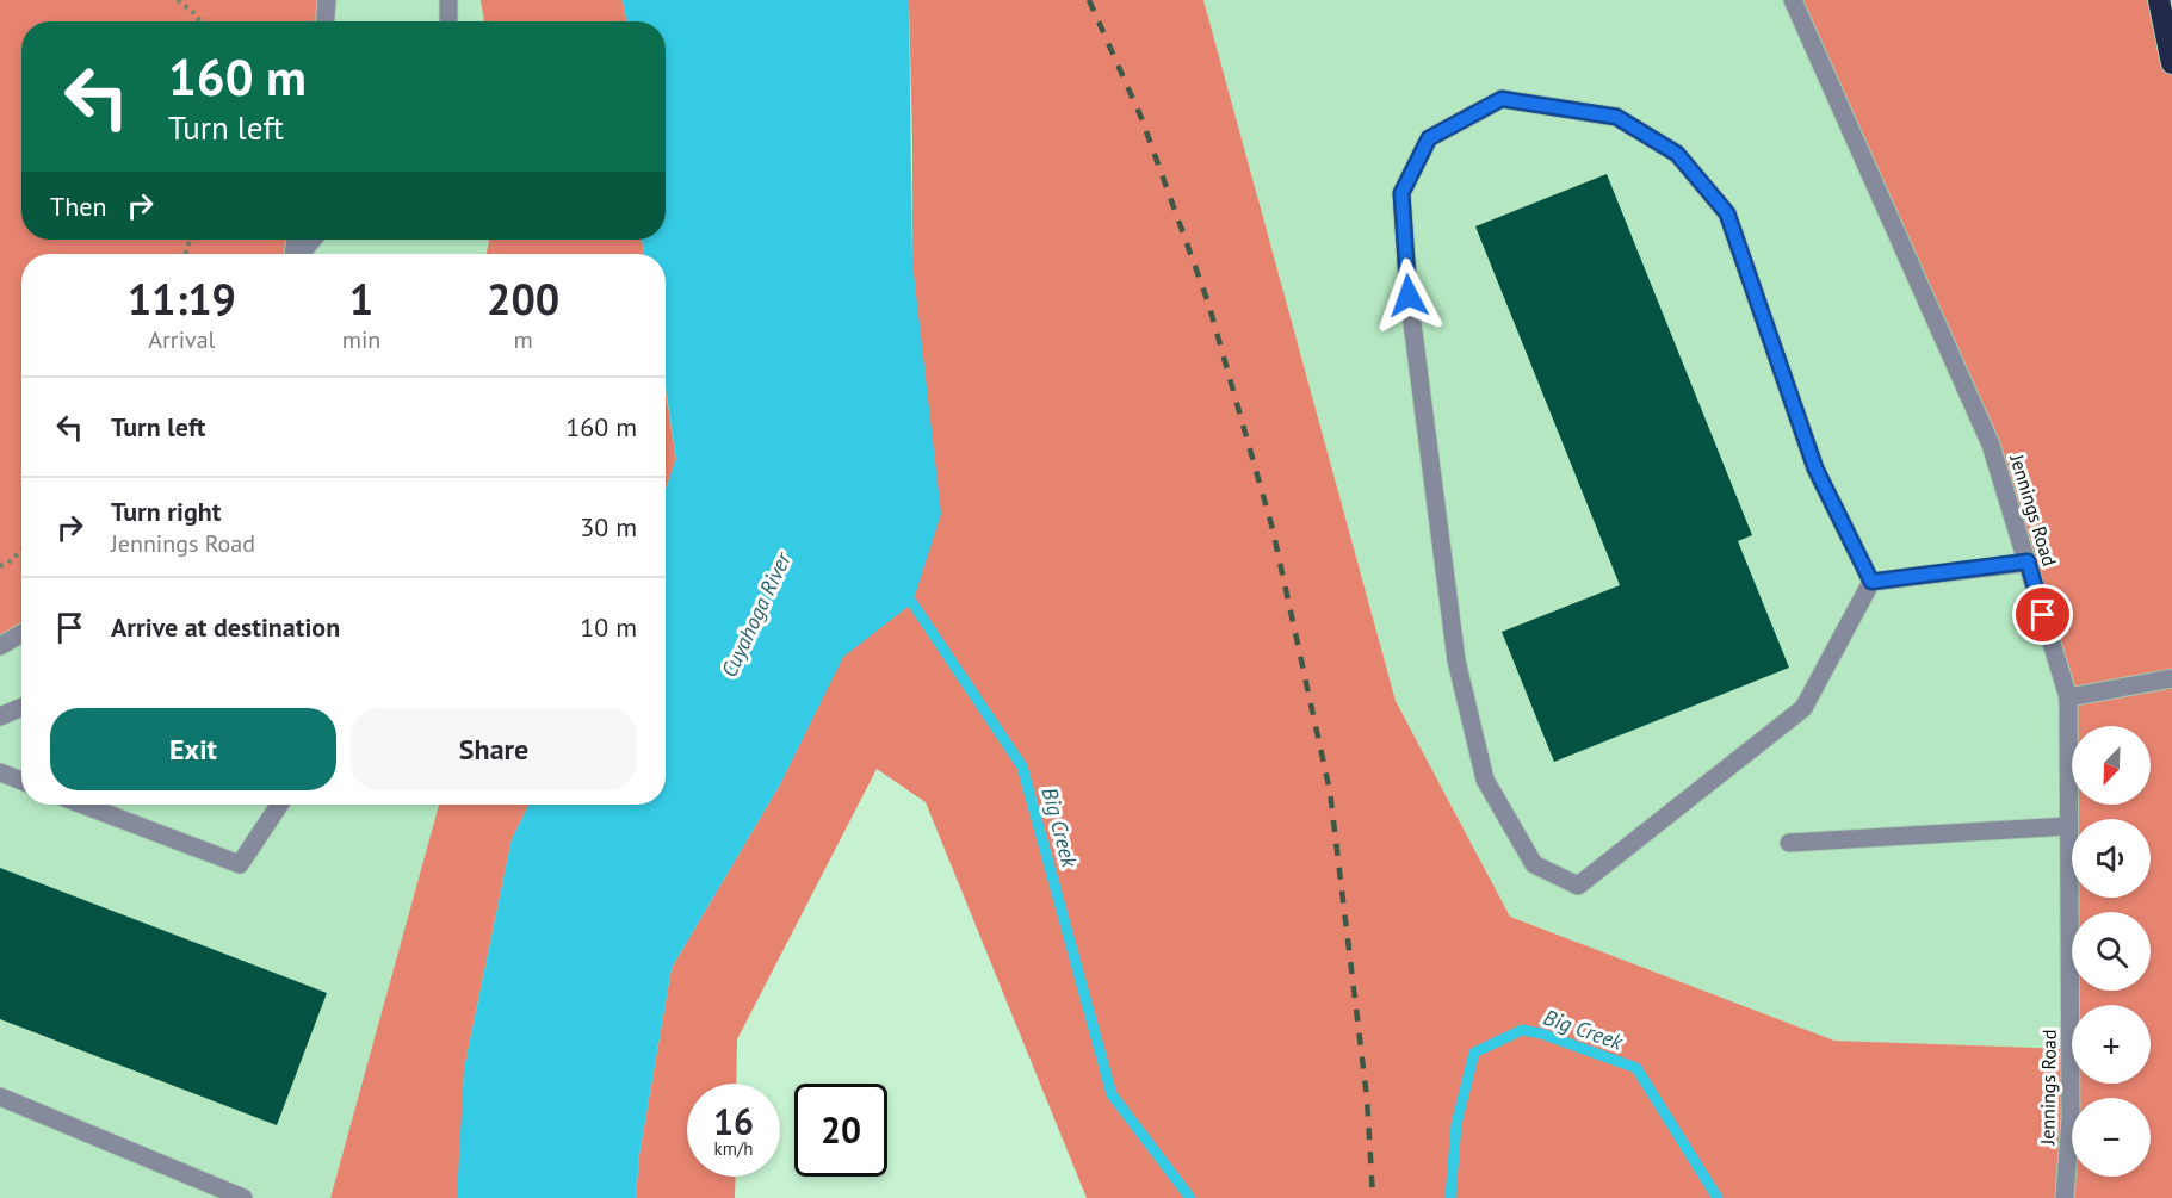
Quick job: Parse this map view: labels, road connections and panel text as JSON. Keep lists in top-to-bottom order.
{
  "streets": {
    "street": ["Jennings Road"]
  },
  "water": ["Cuyahoga River", "Big Creek"],
  "north": "bottom left",
  "page": {
    "turn": ["160 m", "Turn left"],
    "then": "Then",
    "eta": [
      "11:19",
      "Arrival",
      "1",
      "min",
      "200",
      "m"
    ],
    "list": [
      {
        "name": "Turn left",
        "value": "160 m"
      },
      {
        "name": "Turn right",
        "note": "Jennings Road",
        "value": "30 m"
      },
      {
        "name": "Arrive at destination",
        "value": "10 m"
      }
    ],
    "buttons": ["Exit", "Share"],
    "map_buttons": ["+", "−"],
    "speed": "16 km/h",
    "limit": "20"
  }
}
